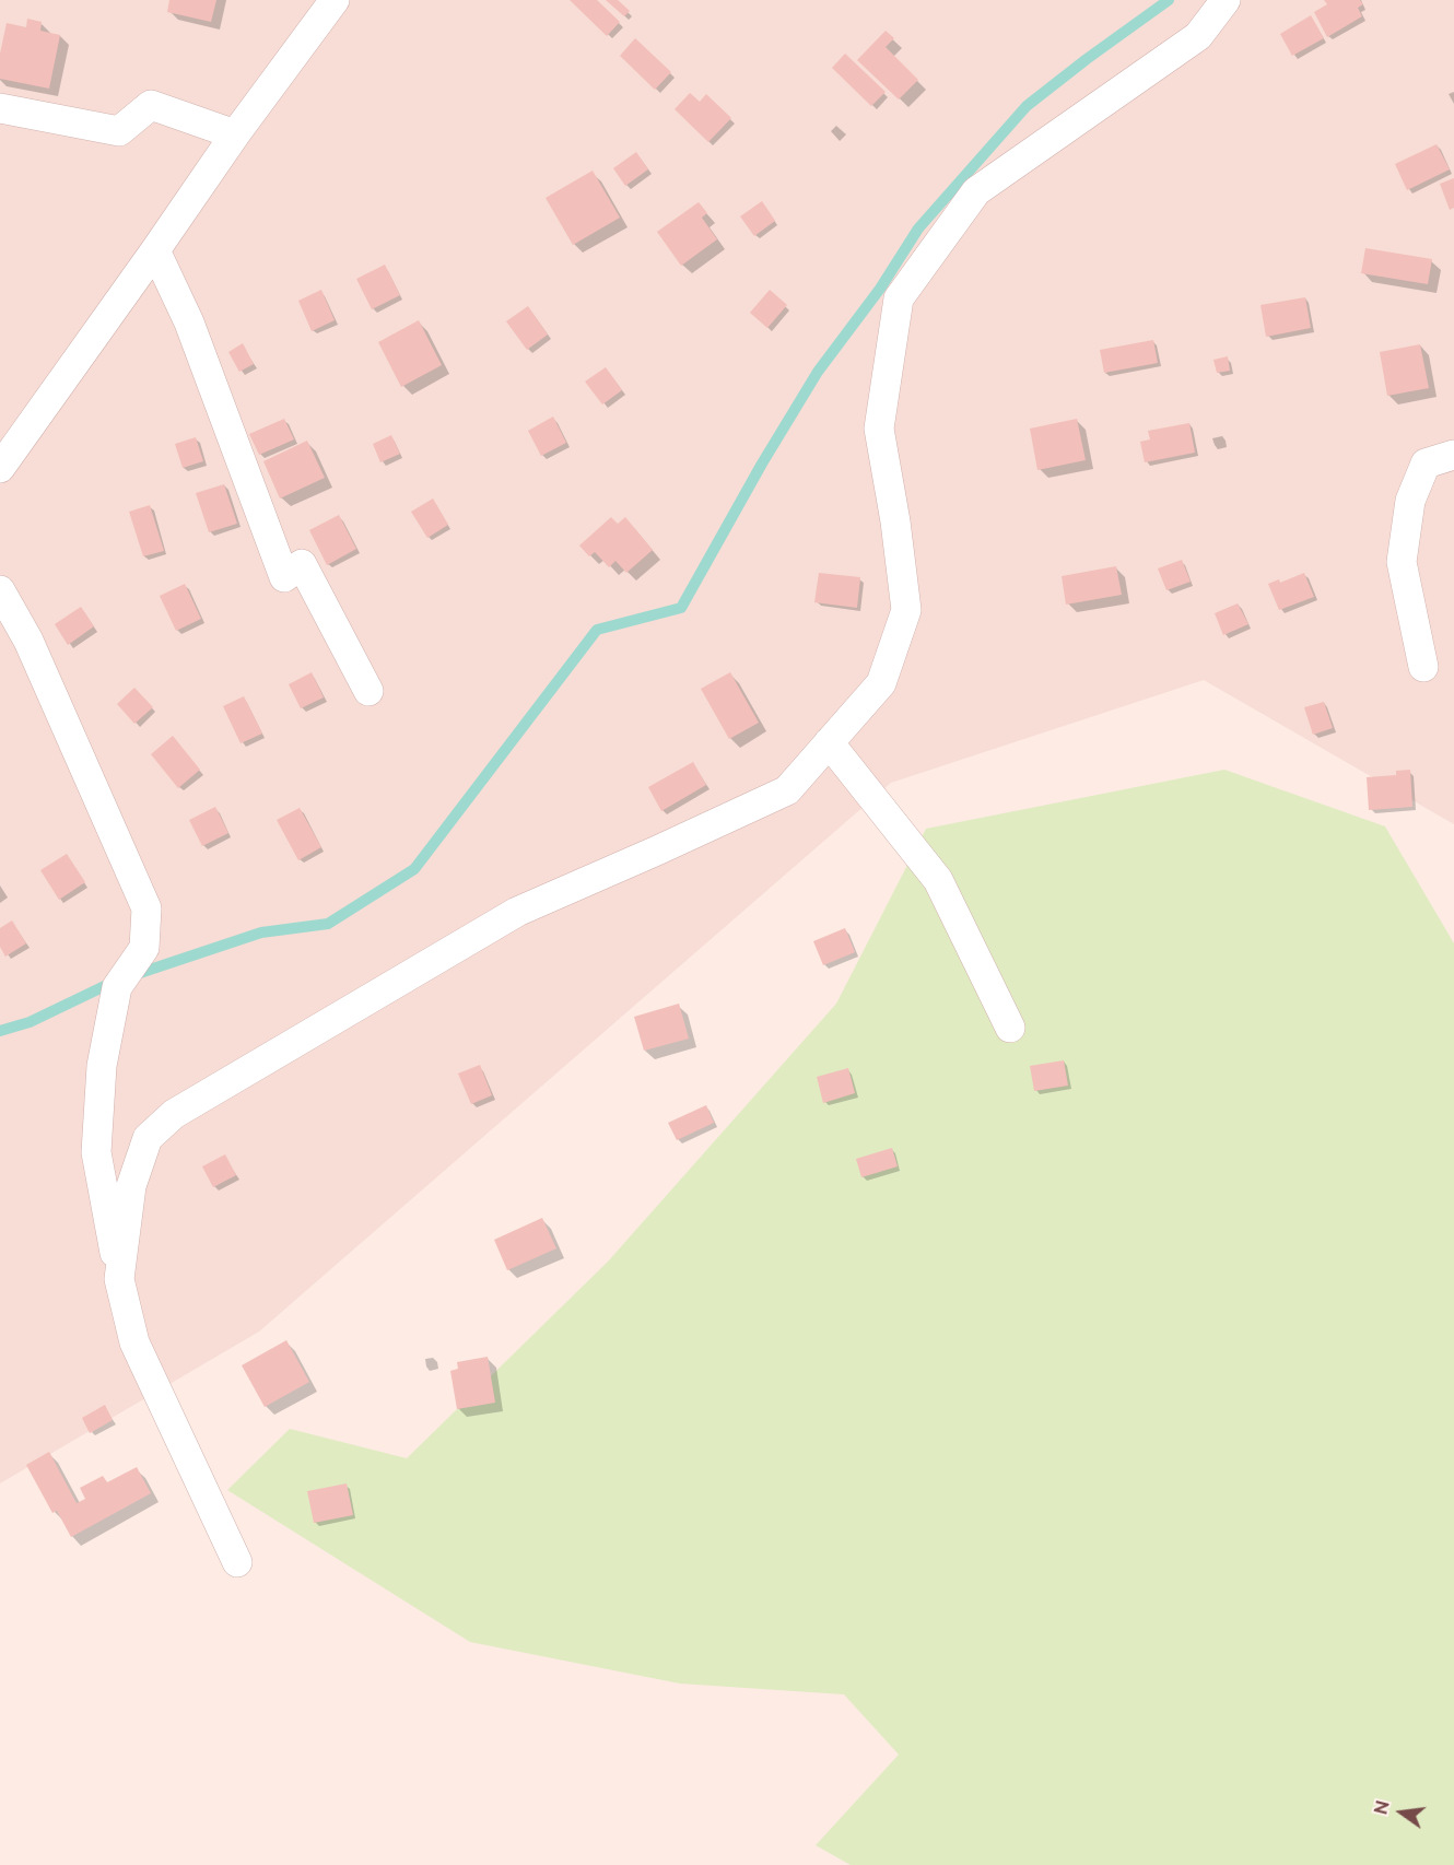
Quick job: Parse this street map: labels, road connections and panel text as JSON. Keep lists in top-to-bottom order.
{
  "north": "left"
}
